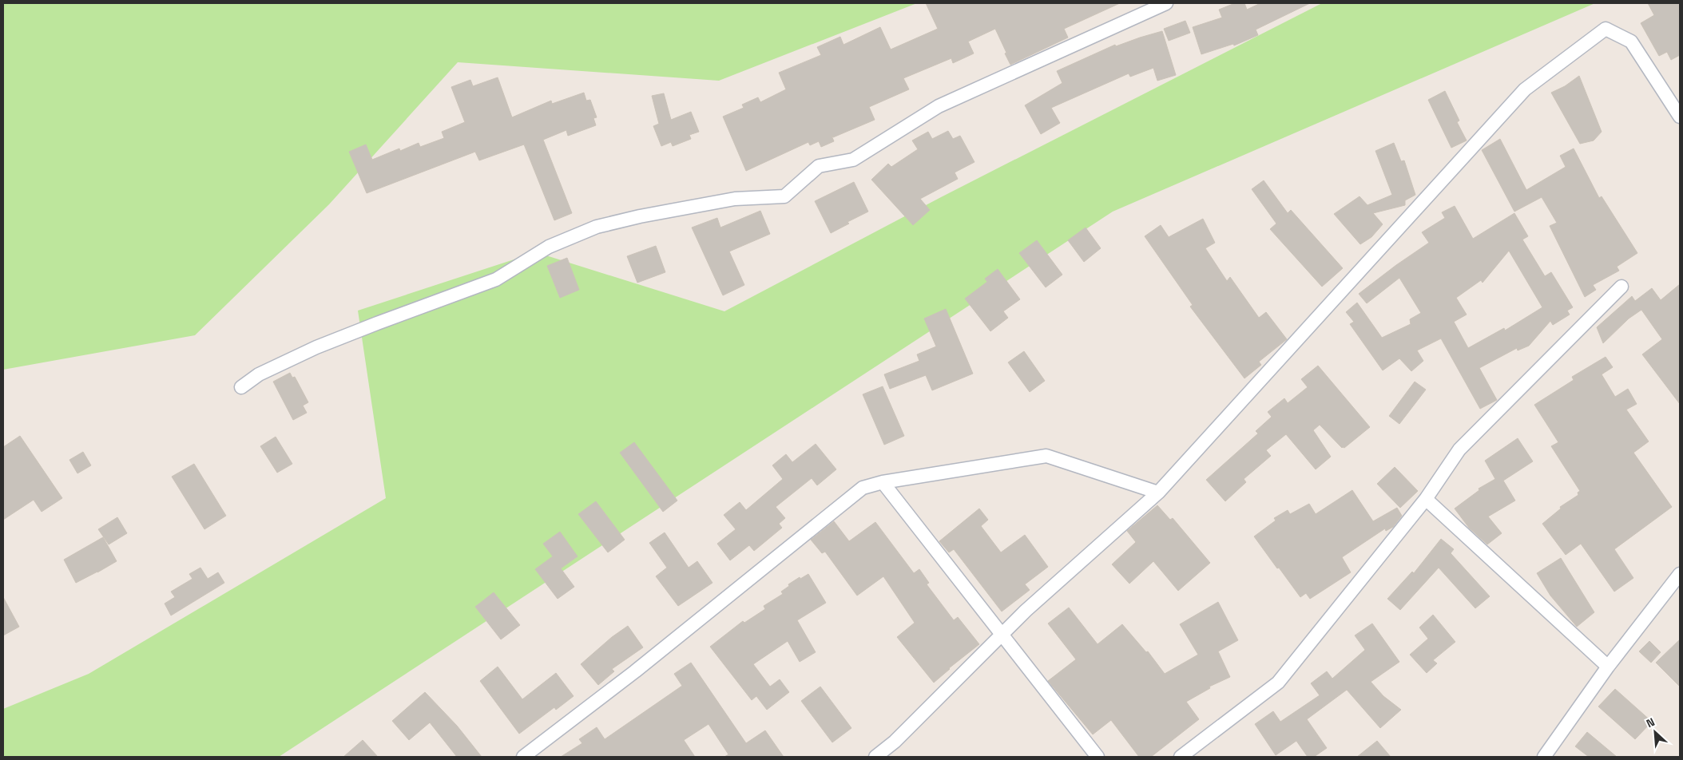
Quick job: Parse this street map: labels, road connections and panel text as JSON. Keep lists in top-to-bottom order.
{
  "north": "top left"
}
